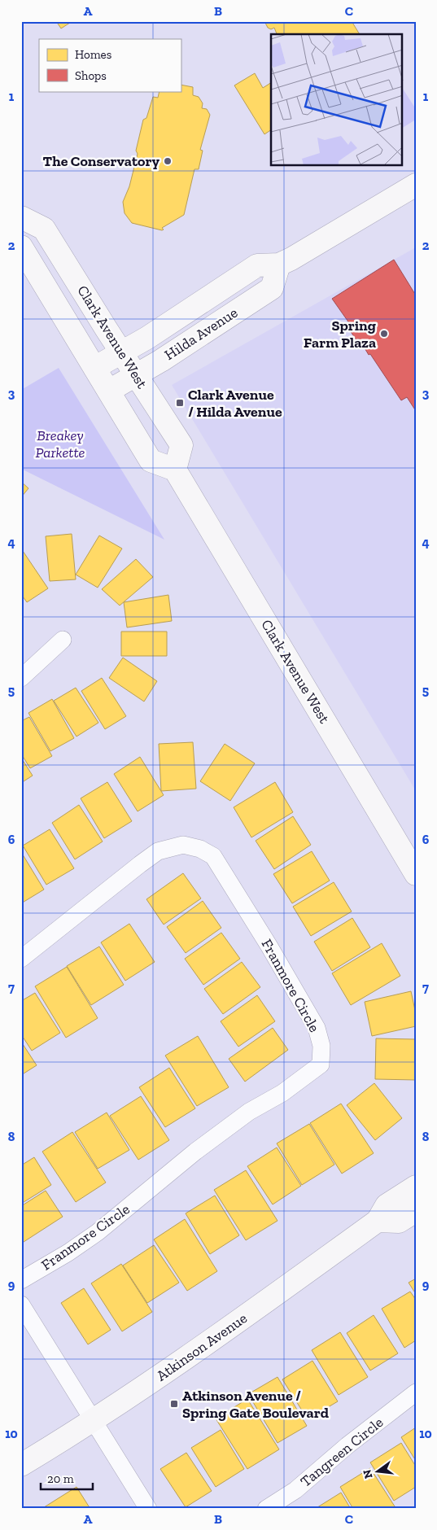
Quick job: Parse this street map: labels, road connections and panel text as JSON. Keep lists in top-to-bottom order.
{
  "streets": {
    "street": [
      "Hilda Avenue",
      "Clark Avenue West",
      "Franmore Circle",
      "Atkinson Avenue",
      "Tangreen Circle"
    ]
  },
  "crossings": [
    ["Hilda Avenue", "Clark Avenue West"]
  ],
  "parks": ["Breakey Parkette"],
  "places": {
    "other": ["The Conservatory", "Spring Farm Plaza"],
    "transit": ["Clark Avenue / Hilda Avenue", "Atkinson Avenue / Spring Gate Boulevard"]
  },
  "legend": ["Homes", "Shops"],
  "scale_bar": "20 m",
  "north": "left",
  "grid": {
    "columns": ["A", "B", "C"],
    "rows": [
      "1",
      "2",
      "3",
      "4",
      "5",
      "6",
      "7",
      "8",
      "9",
      "10"
    ]
  }
}
